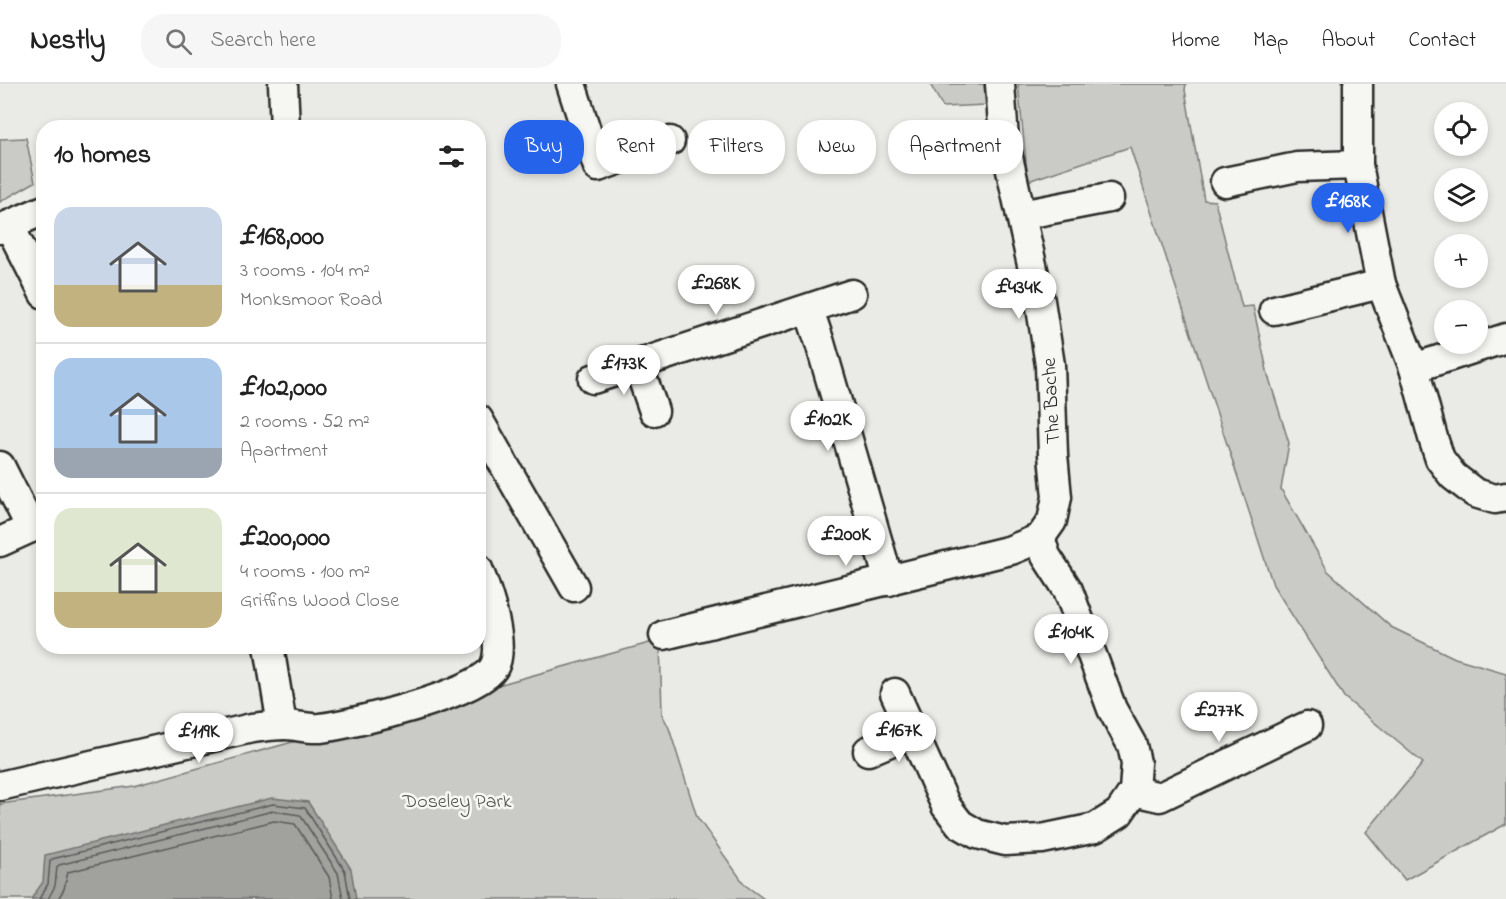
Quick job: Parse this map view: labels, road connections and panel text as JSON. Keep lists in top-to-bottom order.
{
  "streets": {
    "street": ["The Bache"]
  },
  "parks": ["Doseley Park"],
  "page": {
    "header": "Nestly",
    "search": "Search here",
    "nav": [
      "Home",
      "Map",
      "About",
      "Contact"
    ],
    "map_buttons": ["+", "−"],
    "chip": [
      "Buy",
      "Rent",
      "Filters",
      "New",
      "Apartment"
    ],
    "heading": "10 homes",
    "price": [
      "£168K",
      "£268K",
      "£434K",
      "£173K",
      "£102K",
      "£200K",
      "£104K",
      "£277K",
      "£167K",
      "£119K"
    ],
    "list": [
      {
        "name": "£168,000",
        "note": "3 rooms · 104 m² · Monksmoor Road"
      },
      {
        "name": "£102,000",
        "note": "2 rooms · 52 m² · Apartment"
      },
      {
        "name": "£200,000",
        "note": "4 rooms · 100 m² · Griffins Wood Close"
      }
    ]
  }
}
